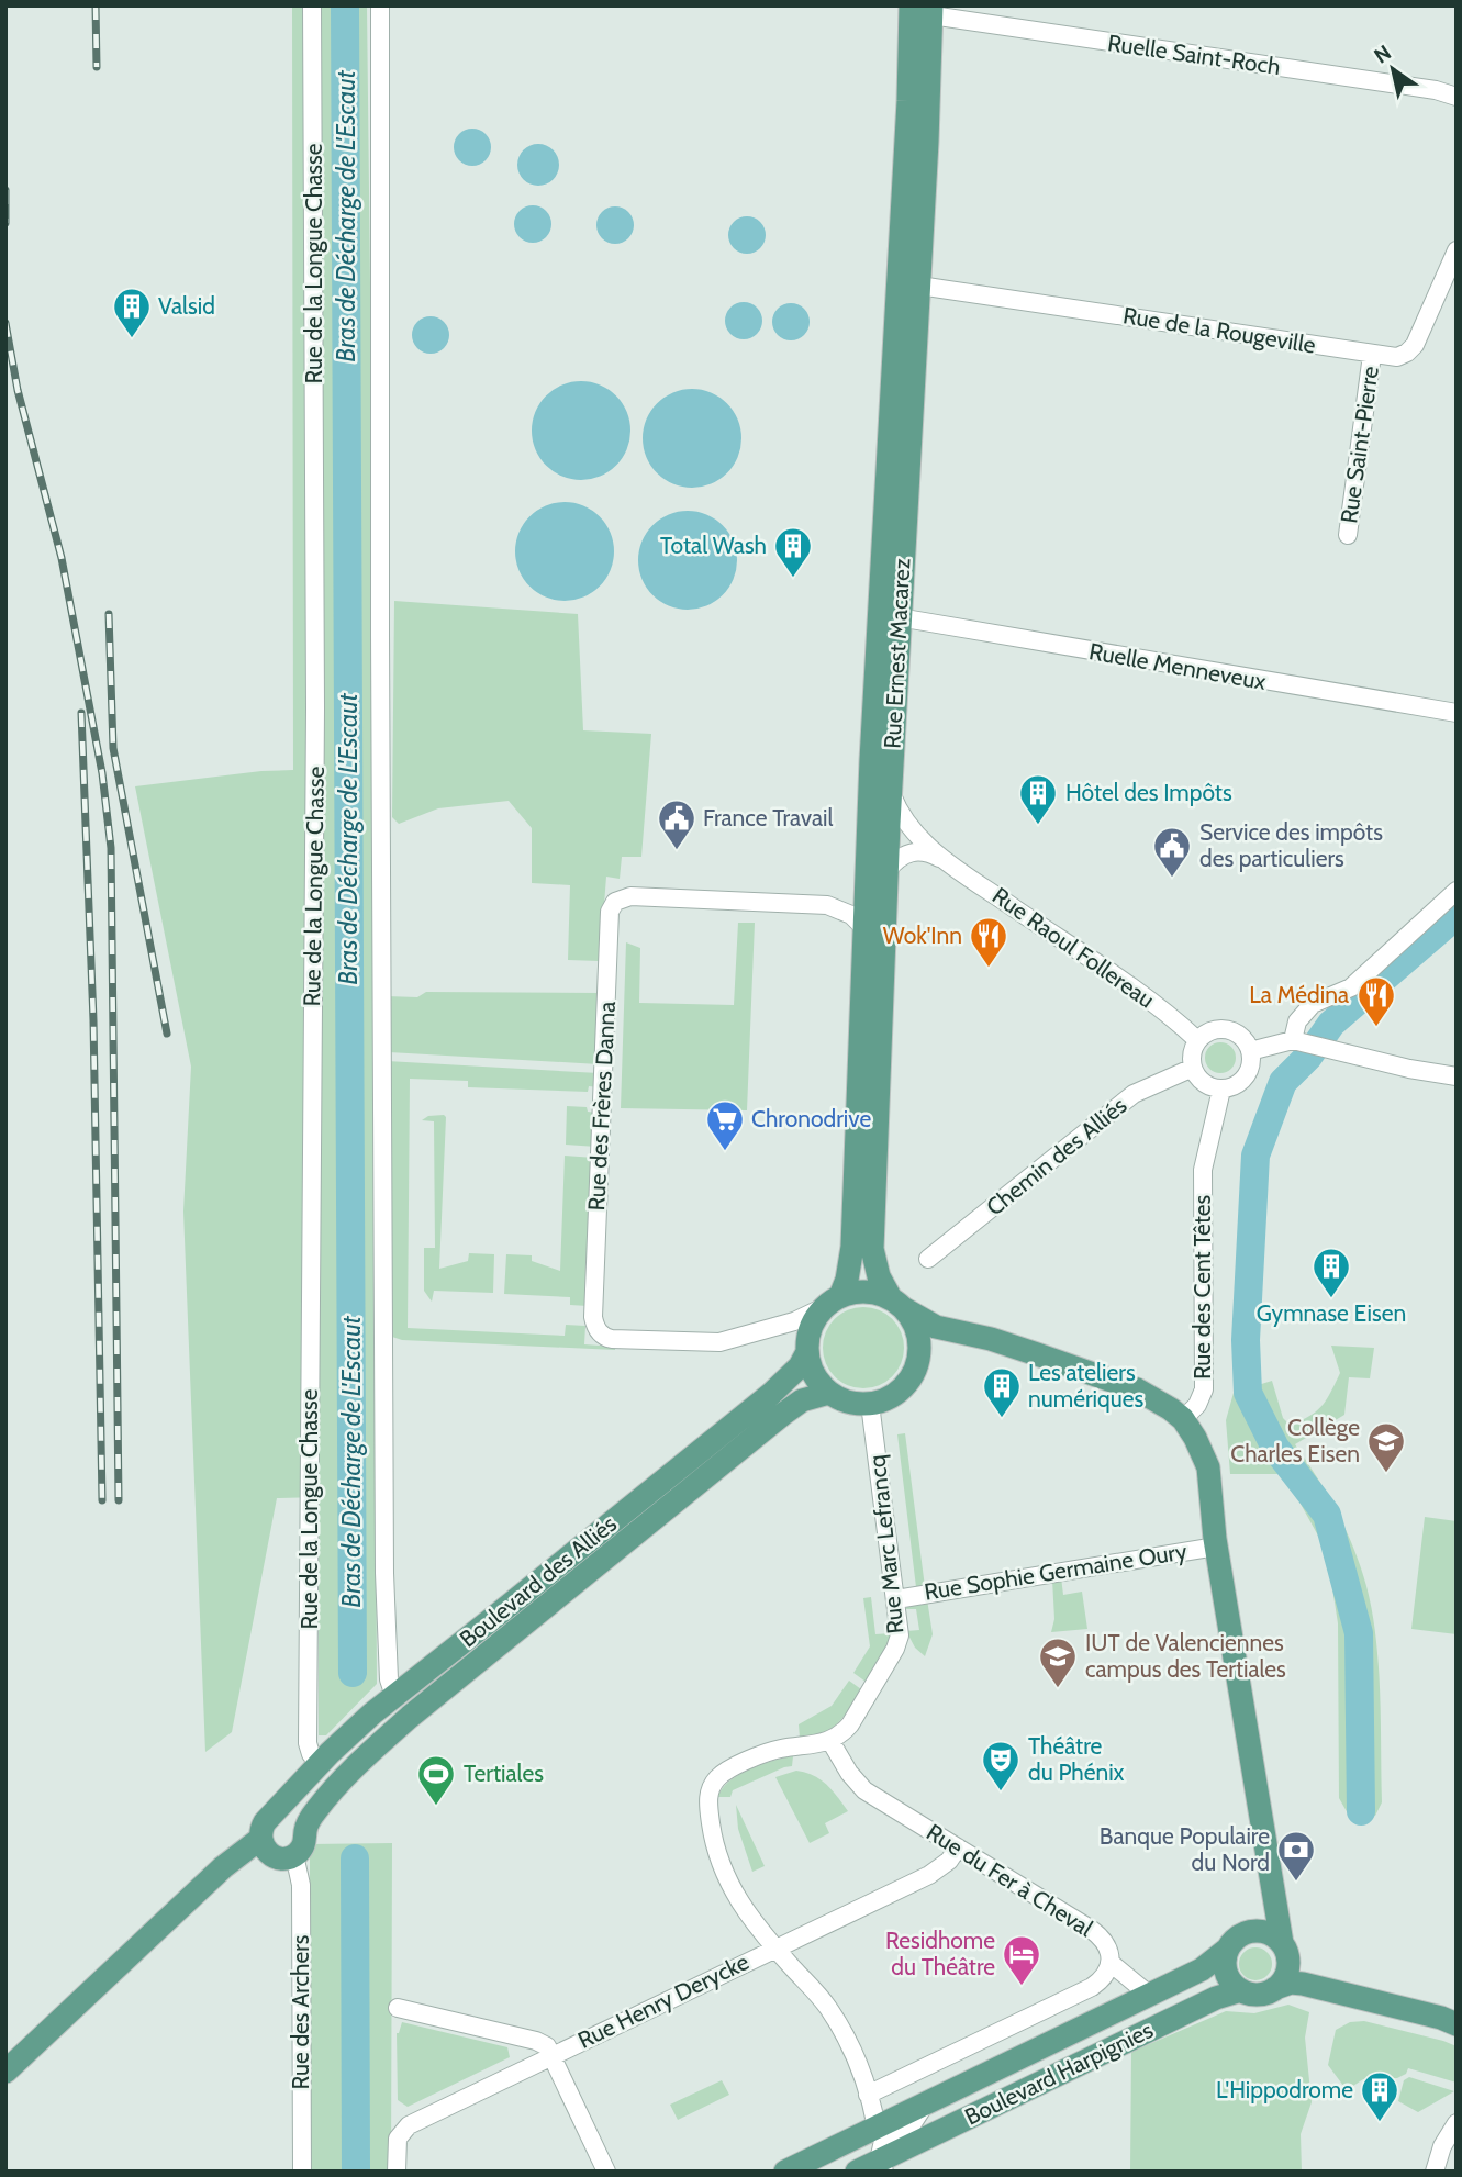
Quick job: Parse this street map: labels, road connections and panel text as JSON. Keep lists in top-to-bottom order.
{
  "streets": {
    "main road": ["Rue Ernest Macarez", "Boulevard des Alliés", "Boulevard Harpignies"],
    "street": [
      "Ruelle Saint-Roch",
      "Rue de la Longue Chasse",
      "Rue de la Rougeville",
      "Rue Saint-Pierre",
      "Ruelle Menneveux",
      "Rue Raoul Follereau",
      "Rue des Frères Danna",
      "Chemin des Alliés",
      "Rue des Cent Têtes",
      "Rue Marc Lefrancq",
      "Rue Sophie Germaine Oury",
      "Rue du Fer à Cheval",
      "Rue Henry Derycke",
      "Rue des Archers"
    ]
  },
  "crossings": [
    ["Ruelle Saint-Roch", "Rue Ernest Macarez"],
    ["Rue de la Longue Chasse", "Boulevard des Alliés"],
    ["Rue de la Rougeville", "Rue Saint-Pierre"],
    ["Rue de la Rougeville", "Rue Ernest Macarez"],
    ["Rue Ernest Macarez", "Ruelle Menneveux"],
    ["Rue Ernest Macarez", "Rue Raoul Follereau"],
    ["Rue Ernest Macarez", "Rue des Frères Danna"],
    ["Rue Ernest Macarez", "Rue Marc Lefrancq"],
    ["Rue Ernest Macarez", "Boulevard des Alliés"],
    ["Rue Raoul Follereau", "Chemin des Alliés"],
    ["Rue Raoul Follereau", "Rue des Cent Têtes"],
    ["Rue des Frères Danna", "Rue Marc Lefrancq"],
    ["Rue des Frères Danna", "Boulevard des Alliés"],
    ["Chemin des Alliés", "Rue des Cent Têtes"],
    ["Rue Marc Lefrancq", "Rue Sophie Germaine Oury"],
    ["Rue Marc Lefrancq", "Boulevard des Alliés"],
    ["Rue Marc Lefrancq", "Rue du Fer à Cheval"],
    ["Boulevard des Alliés", "Rue des Archers"],
    ["Rue du Fer à Cheval", "Rue Henry Derycke"]
  ],
  "water": ["Bras de Décharge de L'Escaut"],
  "places": {
    "building": [
      "Valsid",
      "Total Wash",
      "Hôtel des Impôts",
      "Gymnase Eisen",
      "Les ateliers numériques",
      "L'Hippodrome"
    ],
    "public building": ["France Travail", "Service des impôts des particuliers"],
    "restaurant": ["Wok'Inn", "La Médina"],
    "supermarket": ["Chronodrive"],
    "school or university": ["Collège Charles Eisen", "IUT de Valenciennes campus des Tertiales"],
    "theatre": ["Théâtre du Phénix"],
    "sports": ["Tertiales"],
    "bank": ["Banque Populaire du Nord"],
    "hotel": ["Residhome du Théâtre"]
  },
  "north": "top left"
}
